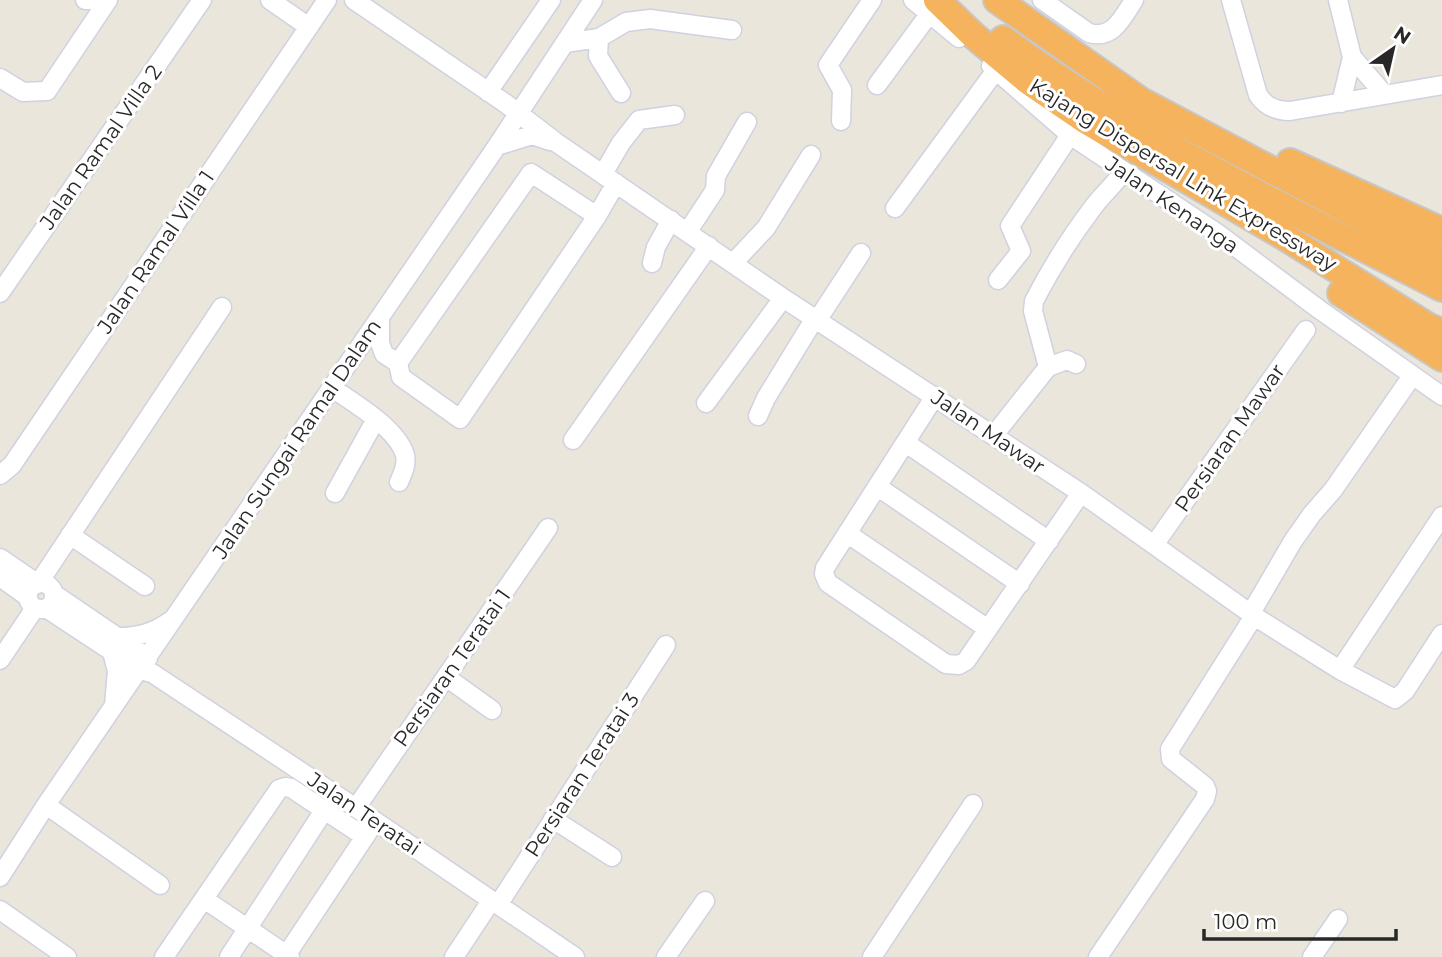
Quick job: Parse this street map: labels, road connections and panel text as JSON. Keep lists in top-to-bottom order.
{
  "streets": {
    "highway": ["Kajang Dispersal Link Expressway"],
    "street": [
      "Jalan Ramal Villa 2",
      "Jalan Kenanga",
      "Jalan Ramal Villa 1",
      "Jalan Mawar",
      "Persiaran Mawar",
      "Jalan Sungai Ramal Dalam",
      "Persiaran Teratai 1",
      "Persiaran Teratai 3",
      "Jalan Teratai"
    ]
  },
  "crossings": [
    ["Kajang Dispersal Link Expressway", "Jalan Kenanga"],
    ["Jalan Mawar", "Persiaran Mawar"],
    ["Jalan Mawar", "Jalan Sungai Ramal Dalam"],
    ["Jalan Sungai Ramal Dalam", "Jalan Teratai"],
    ["Persiaran Teratai 1", "Jalan Teratai"],
    ["Persiaran Teratai 3", "Jalan Teratai"]
  ],
  "scale_bar": "100 m",
  "north": "top right"
}
